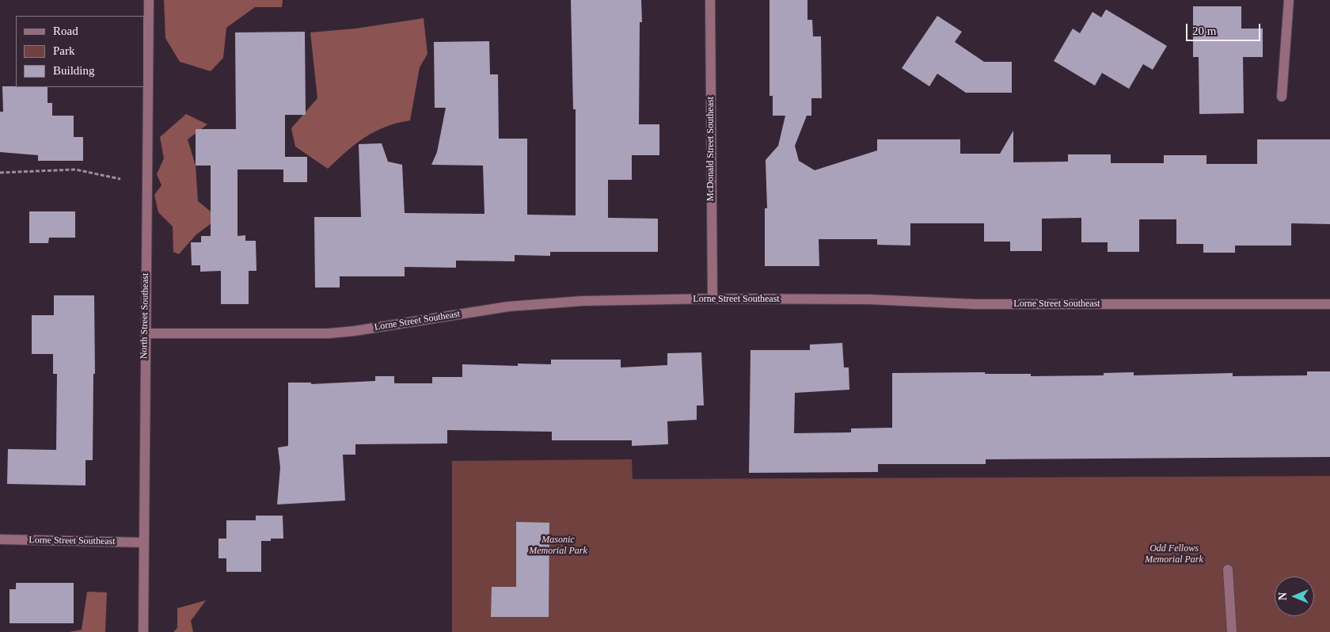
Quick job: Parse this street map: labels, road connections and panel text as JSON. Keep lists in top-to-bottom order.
{
  "streets": {
    "street": ["McDonald Street Southeast", "Lorne Street Southeast", "North Street Southeast"]
  },
  "crossings": [
    ["McDonald Street Southeast", "Lorne Street Southeast"],
    ["Lorne Street Southeast", "North Street Southeast"]
  ],
  "parks": ["Masonic Memorial Park", "Odd Fellows Memorial Park"],
  "legend": ["Road", "Park", "Building"],
  "scale_bar": "20 m",
  "north": "left"
}
